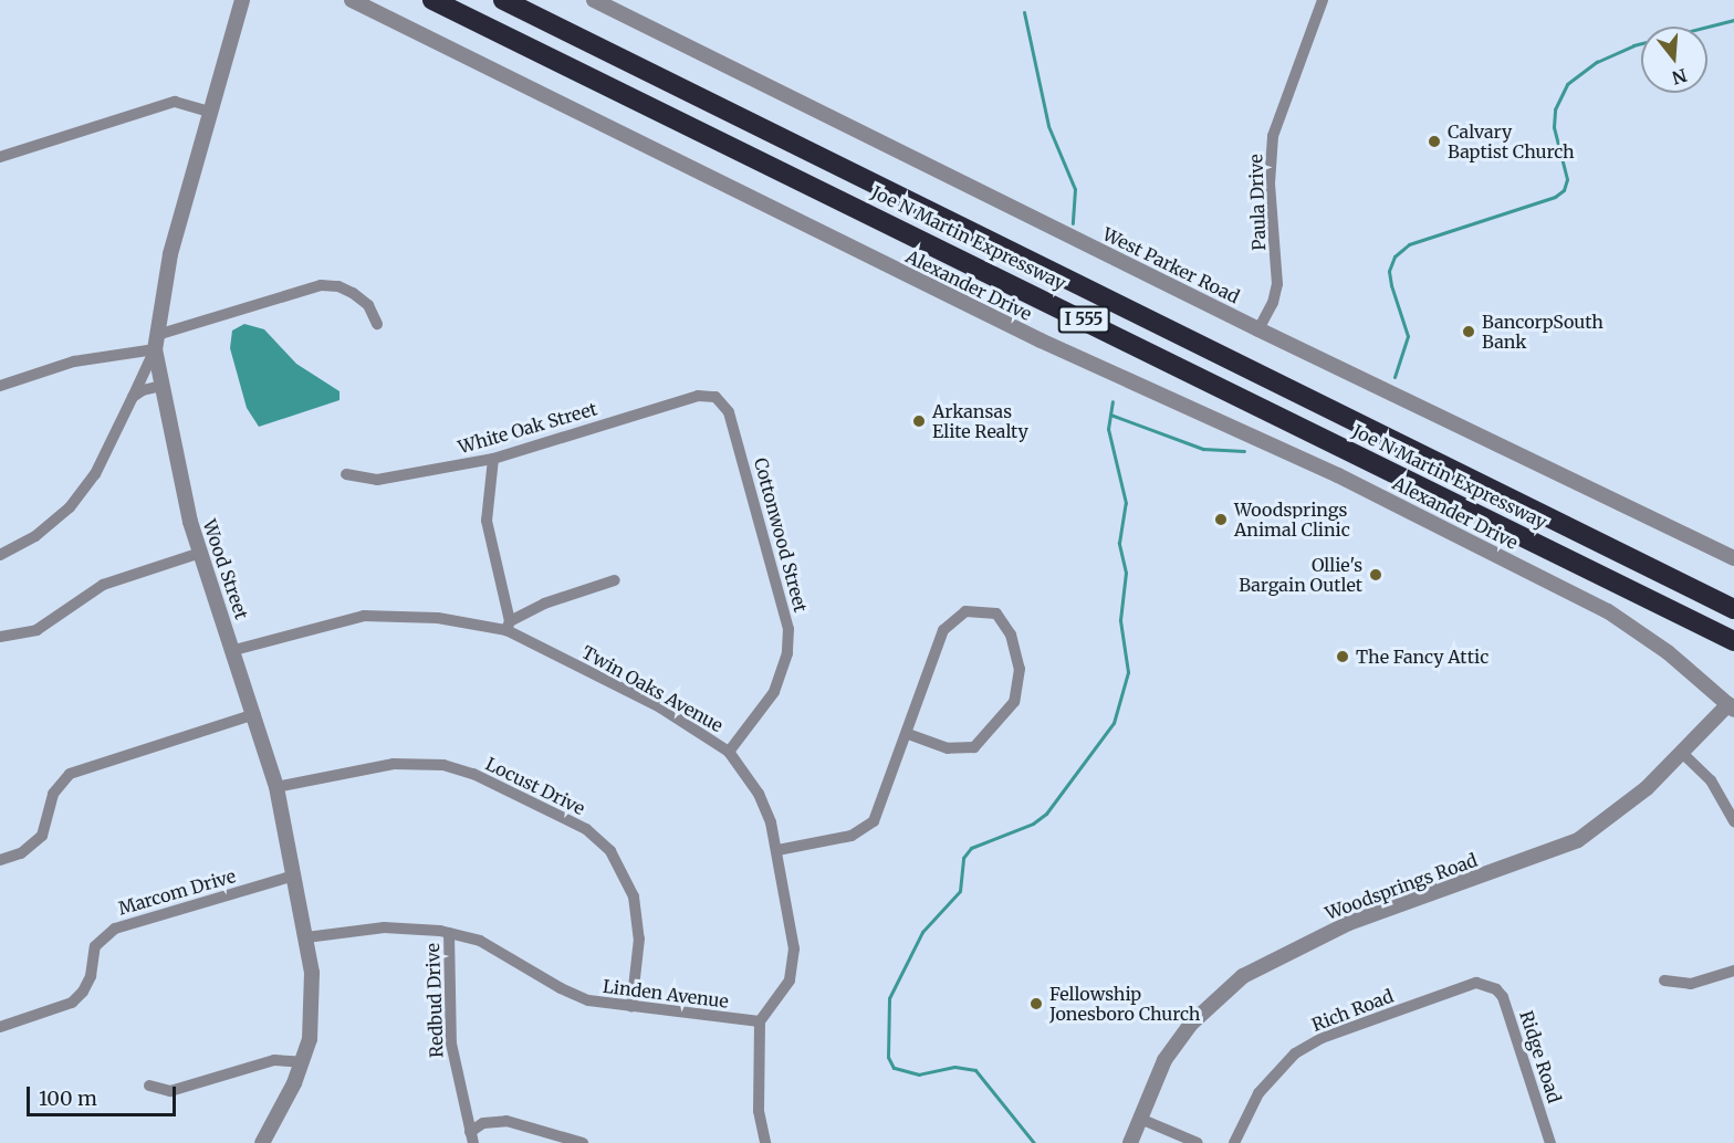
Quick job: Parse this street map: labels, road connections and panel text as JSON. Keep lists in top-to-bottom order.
{
  "streets": {
    "highway": ["Joe N Martin Expressway", "I 555"],
    "street": [
      "Paula Drive",
      "West Parker Road",
      "Alexander Drive",
      "White Oak Street",
      "Cottonwood Street",
      "Wood Street",
      "Twin Oaks Avenue",
      "Locust Drive",
      "Woodsprings Road",
      "Marcom Drive",
      "Linden Avenue",
      "Redbud Drive",
      "Rich Road",
      "Ridge Road"
    ]
  },
  "crossings": [
    ["Paula Drive", "West Parker Road"],
    ["Alexander Drive", "Woodsprings Road"],
    ["White Oak Street", "Cottonwood Street"],
    ["Cottonwood Street", "Twin Oaks Avenue"],
    ["Wood Street", "Twin Oaks Avenue"],
    ["Wood Street", "Locust Drive"],
    ["Wood Street", "Marcom Drive"],
    ["Wood Street", "Linden Avenue"],
    ["Twin Oaks Avenue", "Linden Avenue"],
    ["Locust Drive", "Linden Avenue"],
    ["Linden Avenue", "Redbud Drive"],
    ["Rich Road", "Ridge Road"]
  ],
  "places": [
    "Calvary Baptist Church",
    "BancorpSouth Bank",
    "Arkansas Elite Realty",
    "Woodsprings Animal Clinic",
    "Ollie's Bargain Outlet",
    "The Fancy Attic",
    "Fellowship Jonesboro Church"
  ],
  "scale_bar": "100 m",
  "north": "bottom"
}
